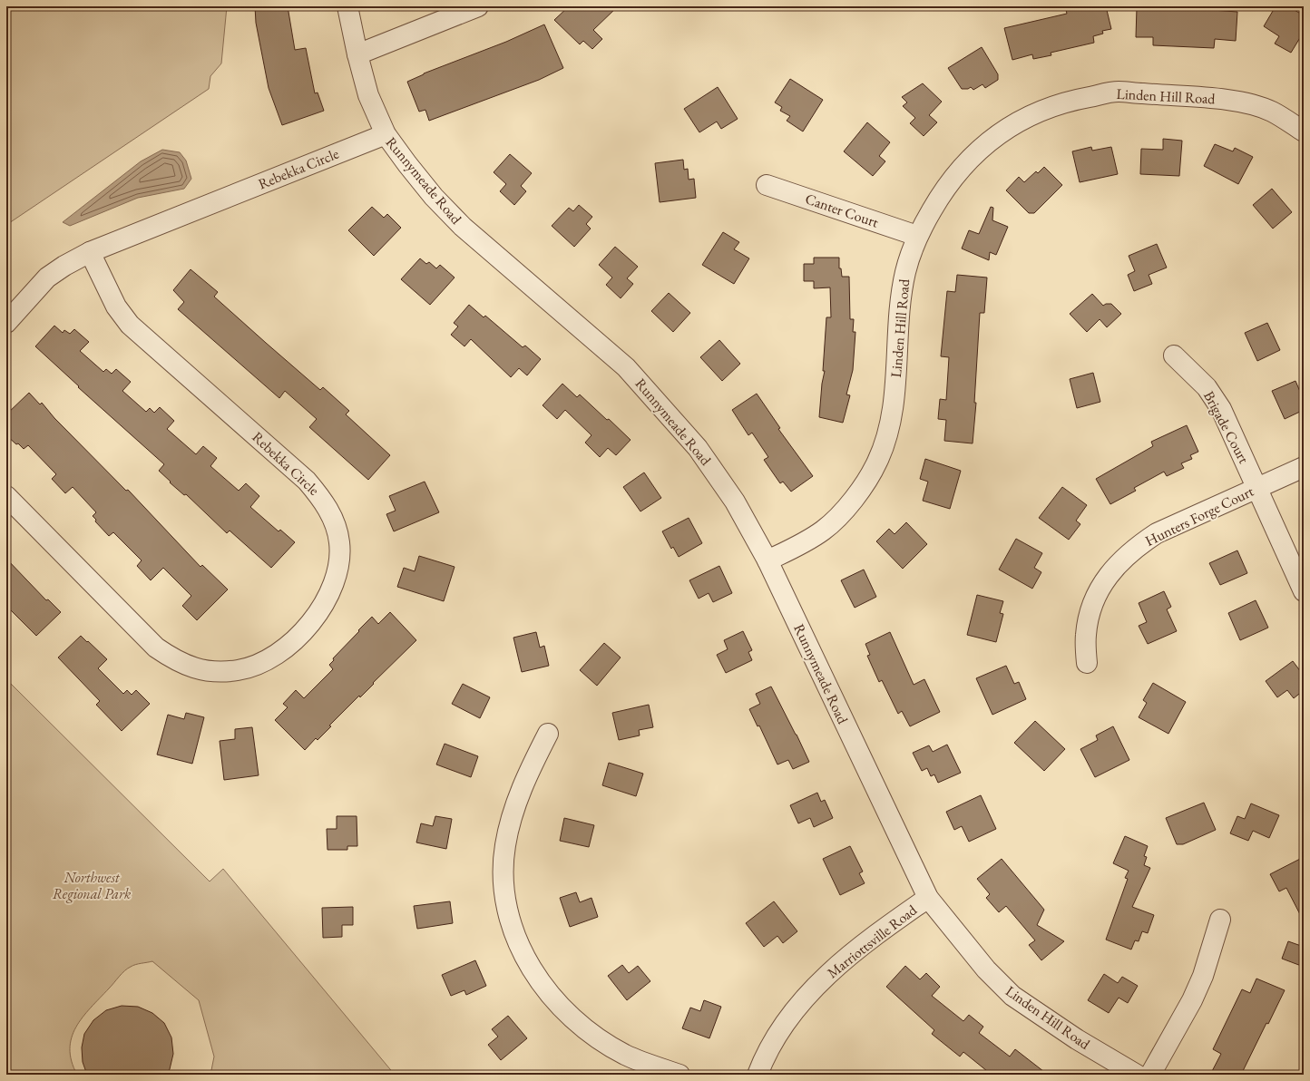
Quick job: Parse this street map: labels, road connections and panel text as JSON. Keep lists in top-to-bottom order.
{
  "streets": {
    "street": [
      "Linden Hill Road",
      "Rebekka Circle",
      "Runnymeade Road",
      "Canter Court",
      "Brigade Court",
      "Hunters Forge Court",
      "Marriottsville Road"
    ]
  },
  "crossings": [
    ["Linden Hill Road", "Runnymeade Road"],
    ["Linden Hill Road", "Canter Court"],
    ["Linden Hill Road", "Marriottsville Road"],
    ["Rebekka Circle", "Runnymeade Road"],
    ["Runnymeade Road", "Marriottsville Road"],
    ["Brigade Court", "Hunters Forge Court"]
  ],
  "parks": ["Northwest Regional Park"]
}
